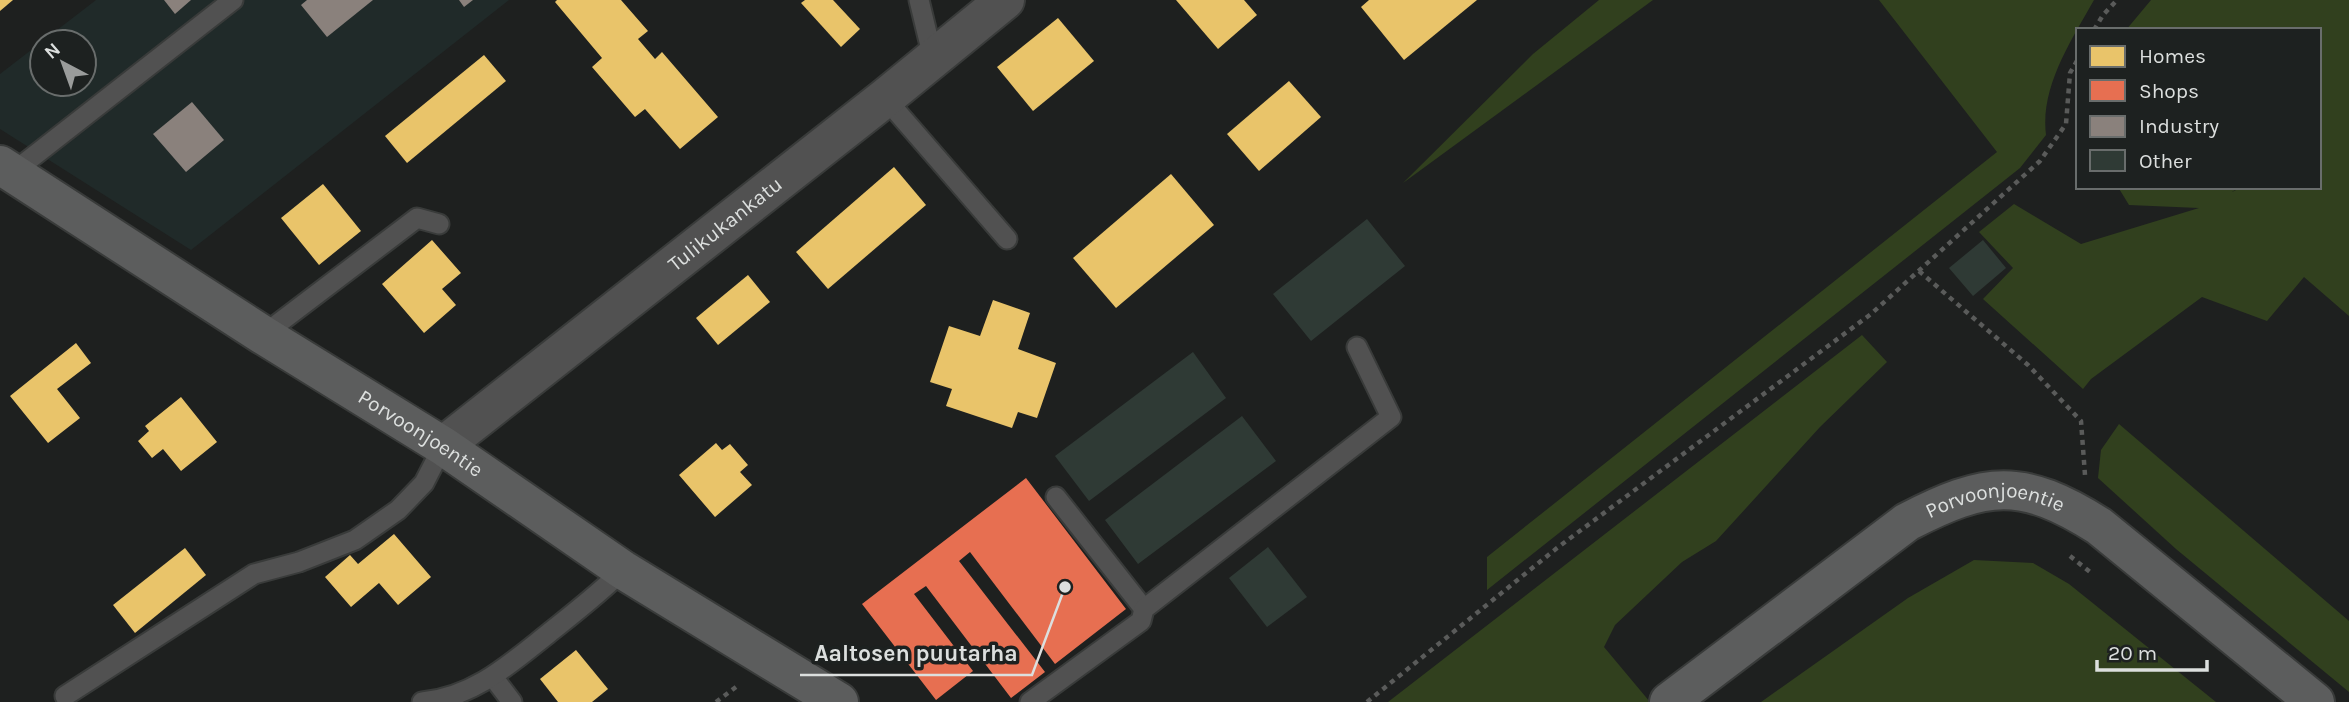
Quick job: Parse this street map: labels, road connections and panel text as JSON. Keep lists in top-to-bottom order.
{
  "streets": {
    "street": ["Tulikukankatu", "Porvoonjoentie"]
  },
  "crossings": [
    ["Tulikukankatu", "Porvoonjoentie"]
  ],
  "places": ["Aaltosen puutarha"],
  "legend": [
    "Homes",
    "Shops",
    "Industry",
    "Other"
  ],
  "scale_bar": "20 m",
  "north": "top left"
}
